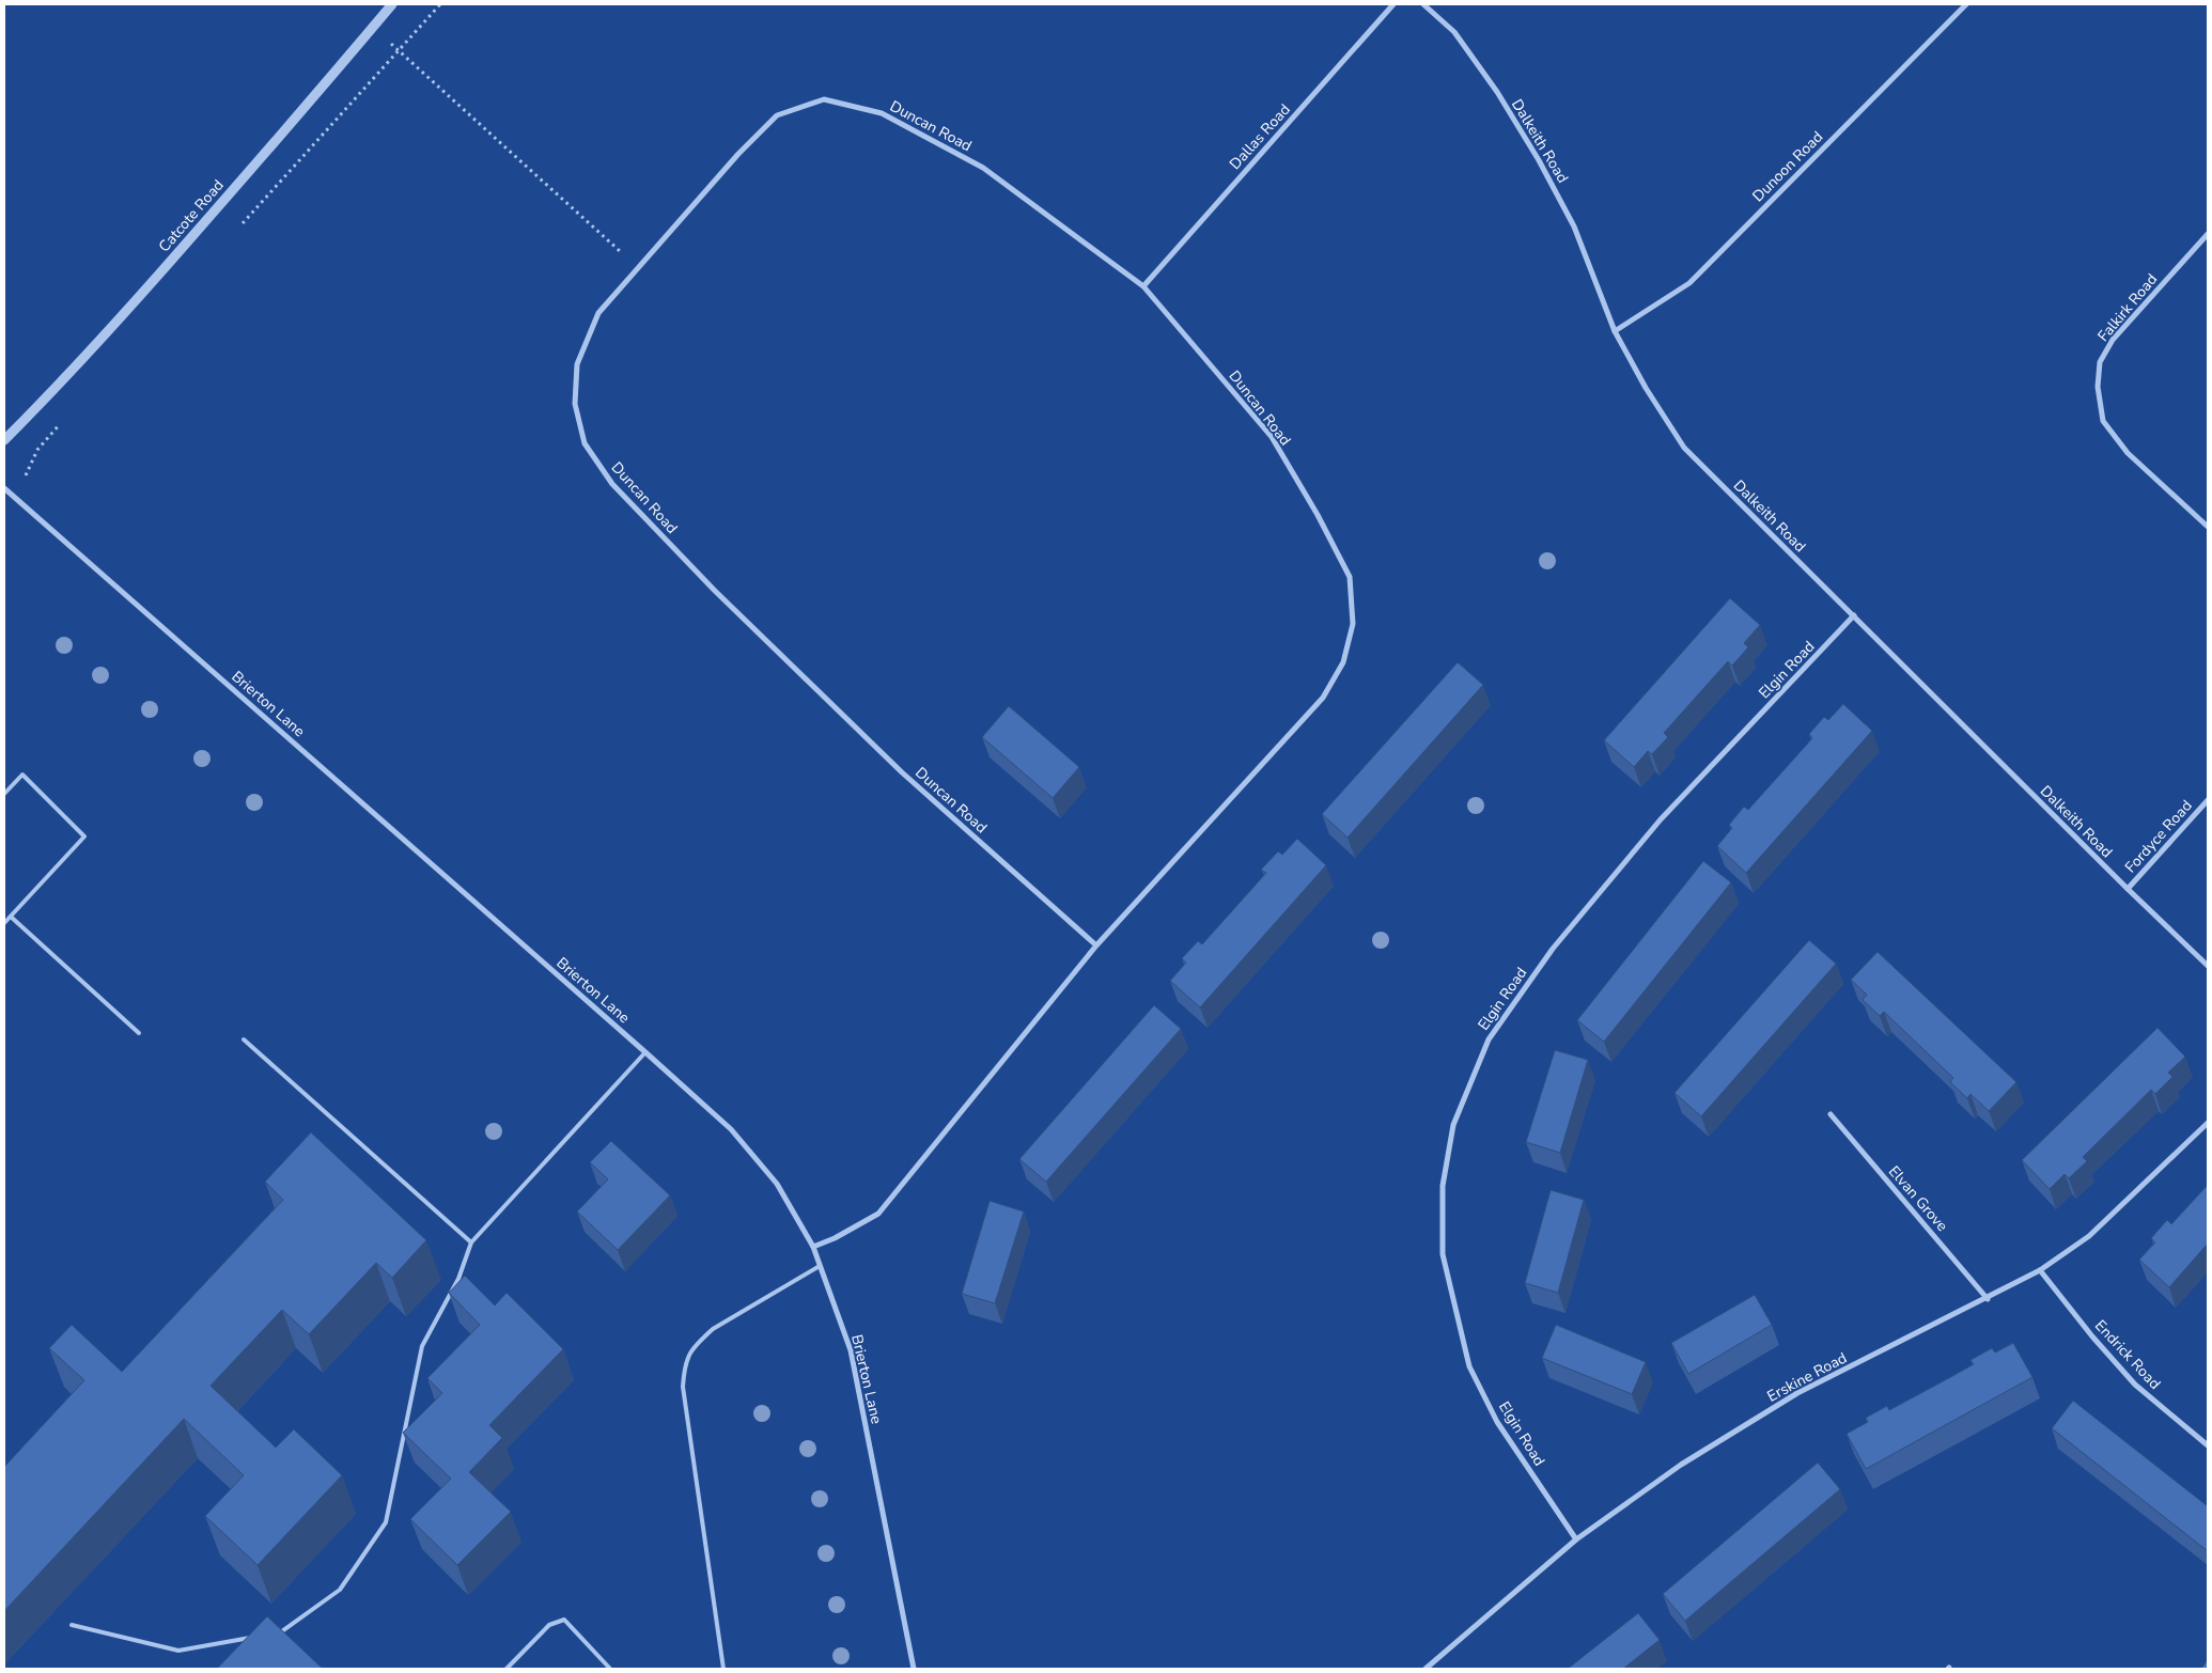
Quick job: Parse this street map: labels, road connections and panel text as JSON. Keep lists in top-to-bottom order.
{
  "streets": {
    "street": [
      "Duncan Road",
      "Dallas Road",
      "Dalkeith Road",
      "Dunoon Road",
      "Catcote Road",
      "Falkirk Road",
      "Elgin Road",
      "Brierton Lane",
      "Fordyce Road",
      "Elvan Grove",
      "Endrick Road",
      "Erskine Road"
    ]
  },
  "crossings": [
    ["Duncan Road", "Dallas Road"],
    ["Duncan Road", "Brierton Lane"],
    ["Dalkeith Road", "Dunoon Road"],
    ["Dalkeith Road", "Elgin Road"],
    ["Dalkeith Road", "Fordyce Road"],
    ["Elgin Road", "Erskine Road"],
    ["Elvan Grove", "Erskine Road"],
    ["Endrick Road", "Erskine Road"]
  ]
}
